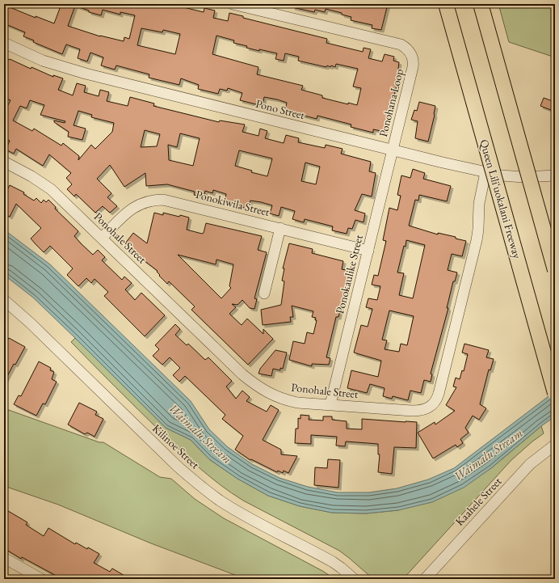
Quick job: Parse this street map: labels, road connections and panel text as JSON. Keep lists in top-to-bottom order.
{
  "streets": {
    "highway": ["Queen Liliʻuokalani Freeway"],
    "street": [
      "Ponohana Loop",
      "Pono Street",
      "Ponokiwila Street",
      "Ponohale Street",
      "Ponokaulike Street",
      "Kilinoe Street",
      "Kaahele Street"
    ]
  },
  "crossings": [
    ["Ponohana Loop", "Pono Street"],
    ["Ponohana Loop", "Ponokaulike Street"],
    ["Pono Street", "Ponohale Street"],
    ["Pono Street", "Ponokaulike Street"],
    ["Ponokiwila Street", "Ponohale Street"],
    ["Ponokiwila Street", "Ponokaulike Street"],
    ["Ponohale Street", "Ponokaulike Street"]
  ],
  "water": ["Waimalu Stream"]
}
